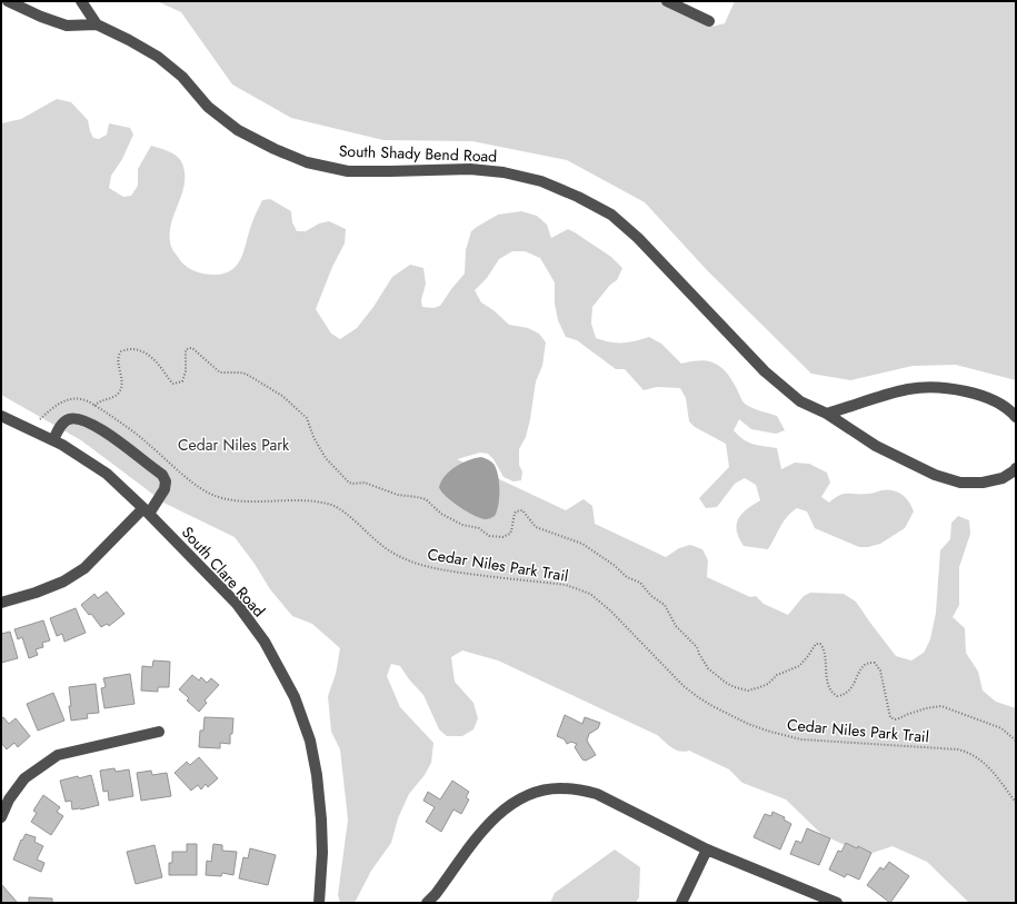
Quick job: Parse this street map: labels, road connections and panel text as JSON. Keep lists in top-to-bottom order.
{
  "streets": {
    "street": ["South Shady Bend Road", "South Clare Road"],
    "path": ["Cedar Niles Park Trail"]
  },
  "parks": ["Cedar Niles Park"]
}
